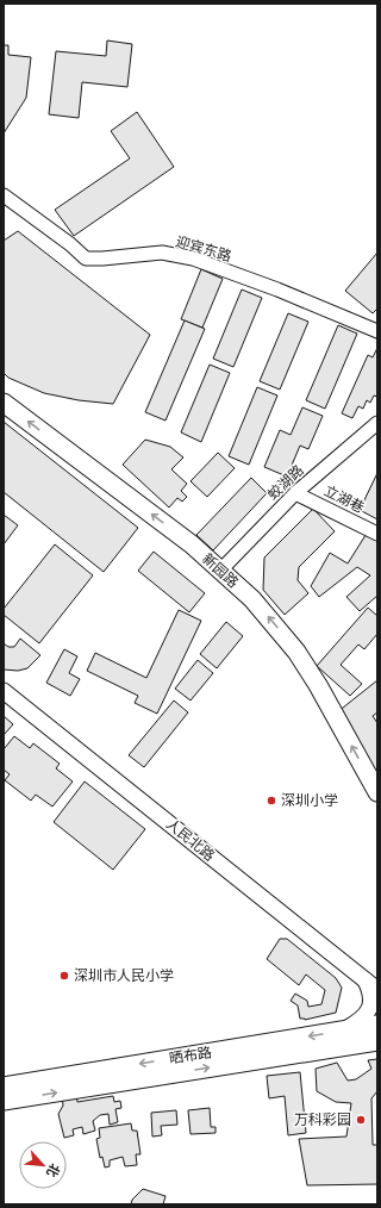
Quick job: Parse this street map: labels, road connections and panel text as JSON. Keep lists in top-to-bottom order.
{
  "streets": {
    "main road": ["新园路", "晒布路"],
    "street": [
      "迎宾东路",
      "蛟湖路",
      "立湖巷",
      "人民北路"
    ]
  },
  "crossings": [
    ["蛟湖路", "立湖巷"],
    ["蛟湖路", "新园路"]
  ],
  "one_way": ["新园路"],
  "places": ["深圳小学", "深圳市人民小学", "万科彩园"],
  "north": "bottom right"
}
